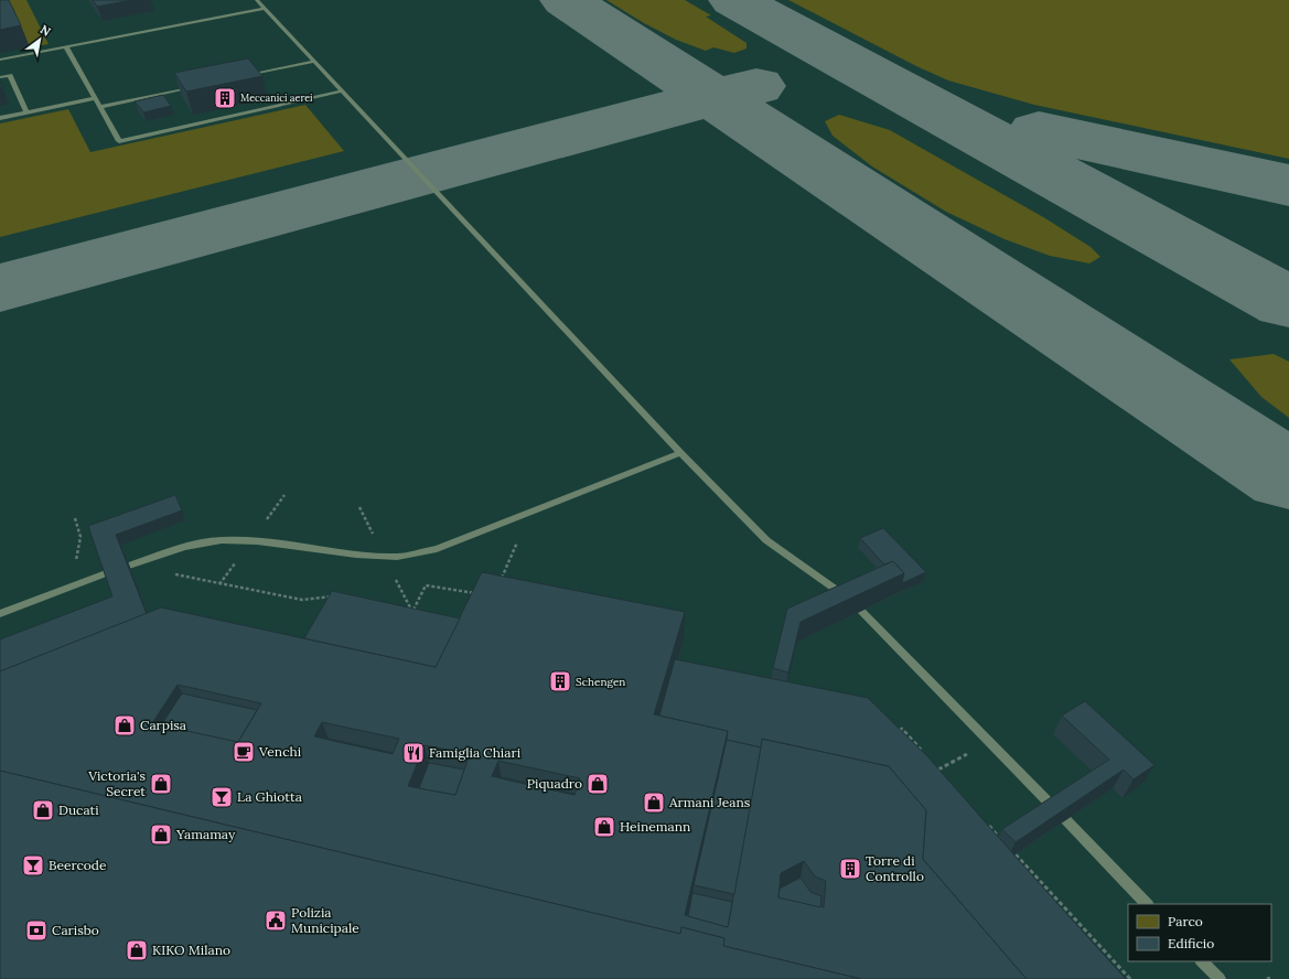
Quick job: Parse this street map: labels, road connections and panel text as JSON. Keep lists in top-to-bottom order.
{
  "places": {
    "building": ["Meccanici aerei", "Schengen", "Torre di Controllo"],
    "shop": [
      "Carpisa",
      "Victoria's Secret",
      "Piquadro",
      "Armani Jeans",
      "Ducati",
      "Heinemann",
      "Yamamay",
      "KIKO Milano"
    ],
    "cafe": ["Venchi"],
    "restaurant": ["Famiglia Chiari"],
    "bar": ["La Ghiotta", "Beercode"],
    "public building": ["Polizia Municipale"],
    "bank": ["Carisbo"]
  },
  "legend": ["Parco", "Edificio"],
  "north": "top right"
}
